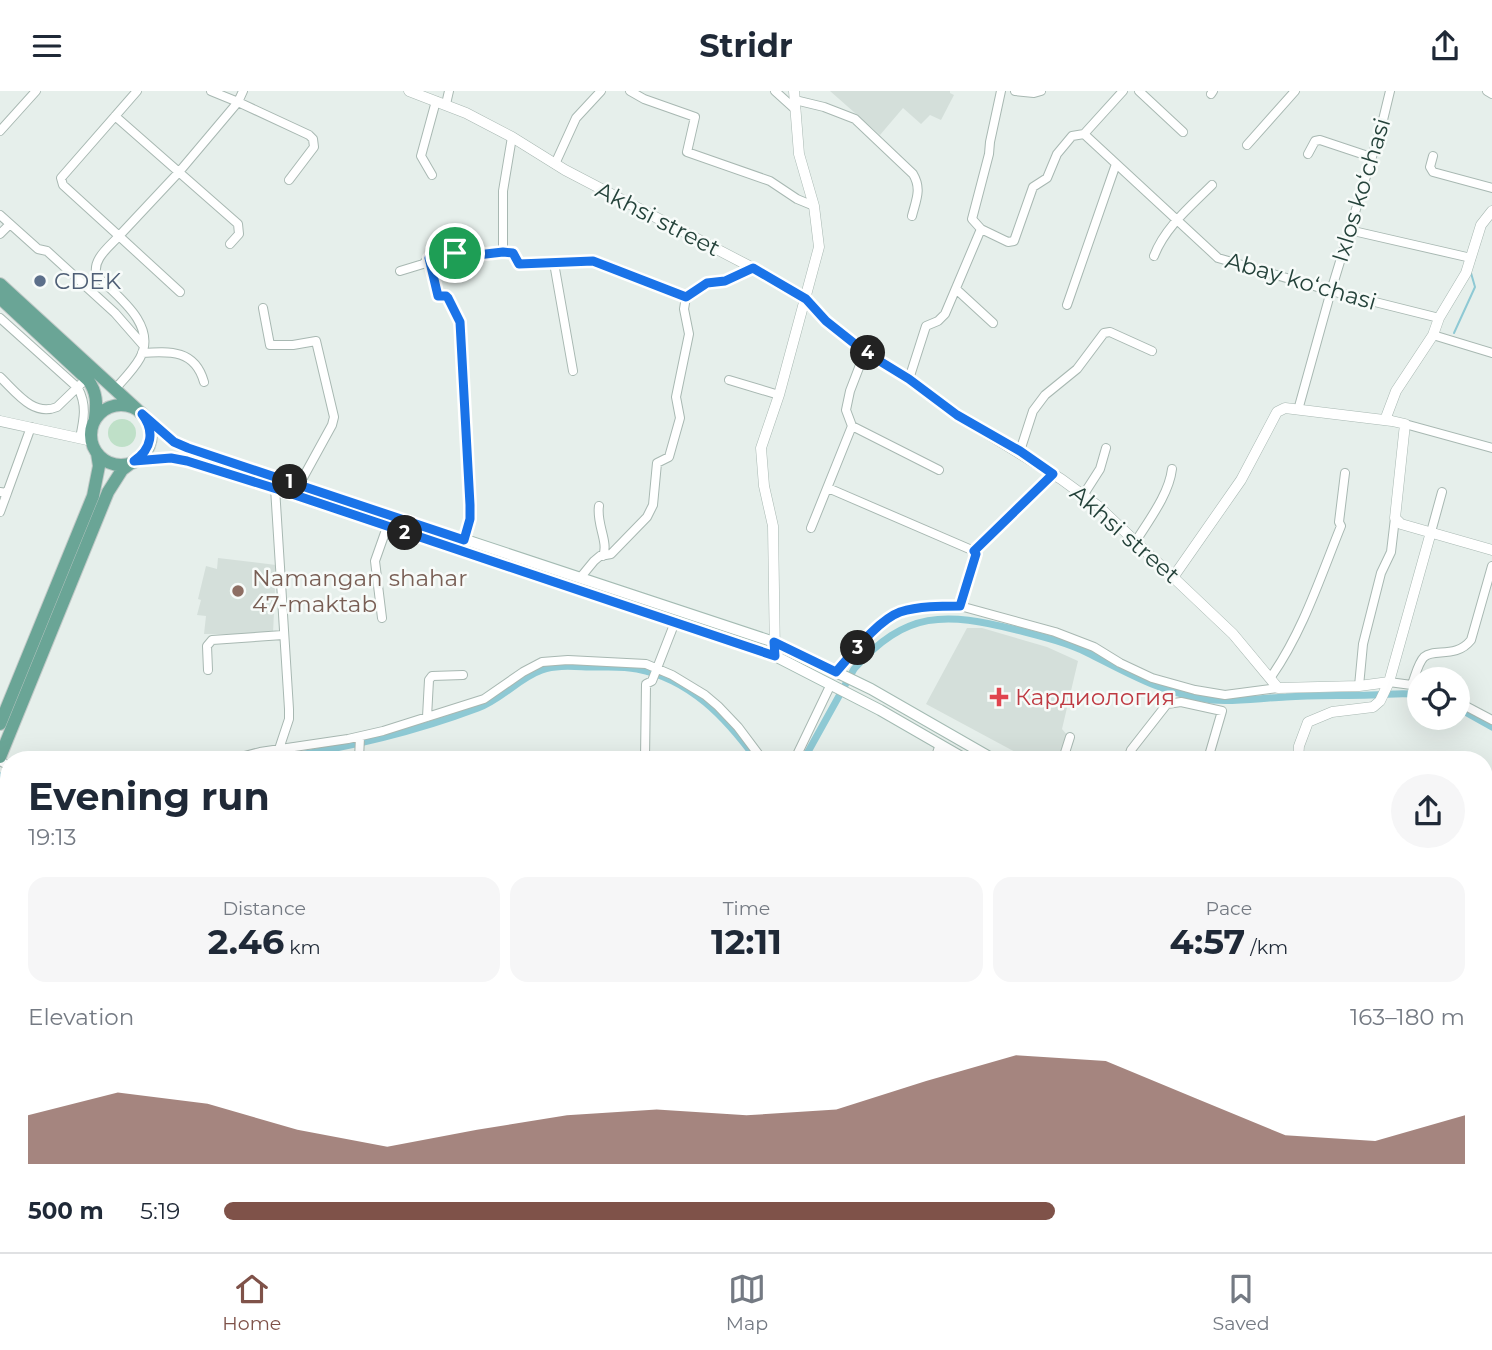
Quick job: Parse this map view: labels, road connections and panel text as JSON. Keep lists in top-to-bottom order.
{
  "streets": {
    "street": ["Ixlos koʻchasi", "Akhsi street", "Abay koʻchasi"]
  },
  "crossings": [
    ["Ixlos koʻchasi", "Abay koʻchasi"]
  ],
  "places": {
    "other": ["CDEK", "Namangan shahar 47-maktab"],
    "health": ["Кардиология"]
  },
  "page": {
    "header": "Stridr",
    "pins": [
      "4",
      "1",
      "2",
      "3"
    ],
    "heading": ["Evening run", "19:13"],
    "stats": [
      ["Distance", "2.46 km"],
      ["Time", "12:11"],
      ["Pace", "4:57 /km"]
    ],
    "chart": ["Elevation", "163–180 m"],
    "list": [
      {
        "name": "500 m",
        "note": "5:19"
      }
    ],
    "tabs": ["Home", "Map", "Saved"]
  }
}
